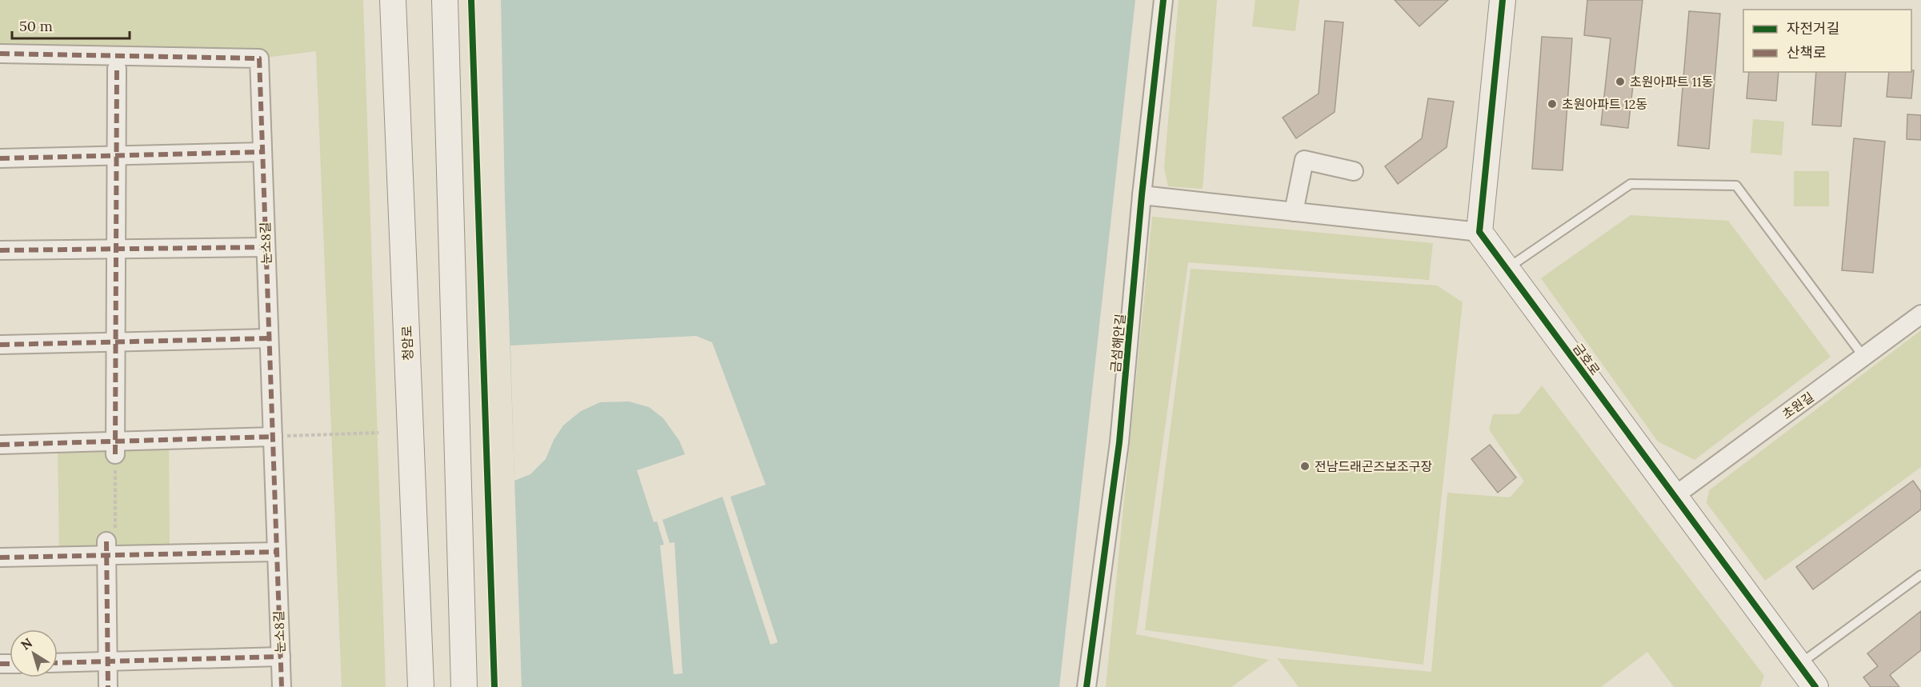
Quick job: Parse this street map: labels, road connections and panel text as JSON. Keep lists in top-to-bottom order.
{
  "streets": {
    "main road": ["청암로", "금호로"],
    "street": ["눈소8길", "금섬해안길", "초원길"]
  },
  "crossings": [
    ["금호로", "초원길"]
  ],
  "places": ["초원아파트 11동", "초원아파트 12동", "전남드래곤즈보조구장"],
  "legend": ["자전거길", "산책로"],
  "scale_bar": "50 m",
  "north": "top left"
}
